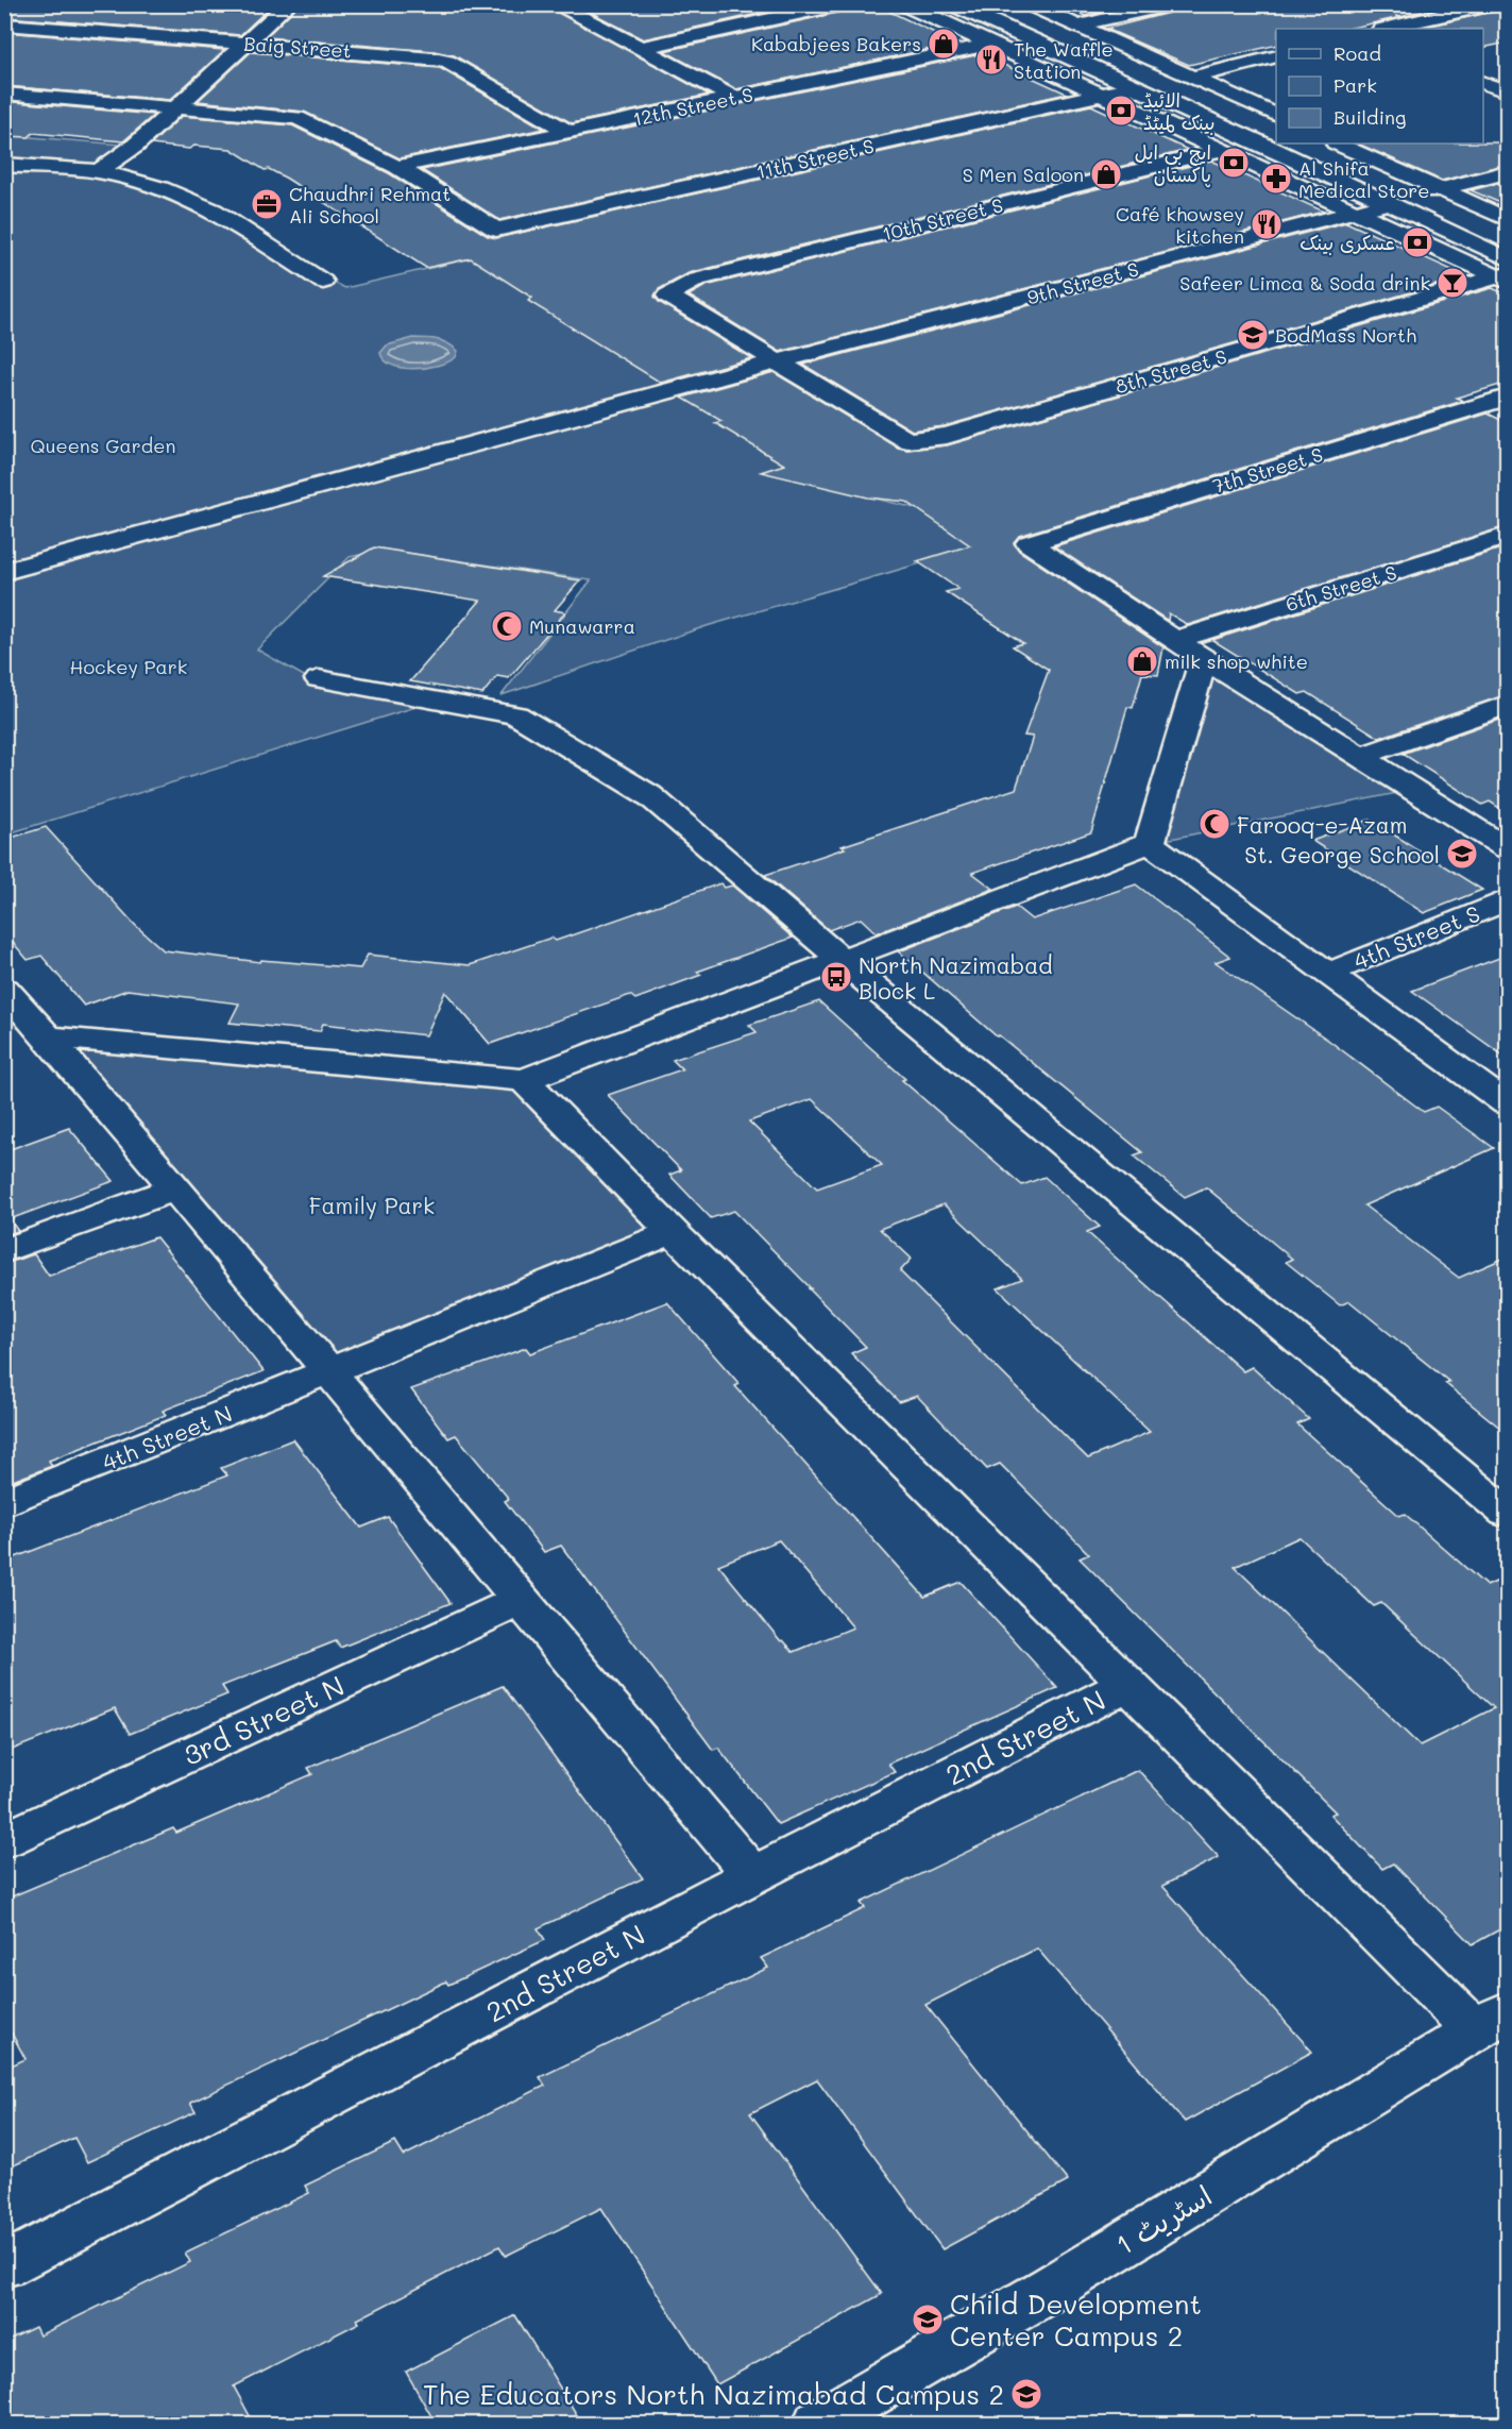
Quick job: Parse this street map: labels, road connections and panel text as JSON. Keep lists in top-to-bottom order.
{
  "streets": {
    "street": [
      "Baig Street",
      "12th Street S",
      "11th Street S",
      "10th Street S",
      "9th Street S",
      "8th Street S",
      "7th Street S",
      "6th Street S",
      "4th Street S",
      "4th Street N",
      "3rd Street N",
      "2nd Street N",
      "اسٹریٹ 1"
    ]
  },
  "crossings": [
    ["Baig Street", "12th Street S"],
    ["12th Street S", "11th Street S"],
    ["10th Street S", "9th Street S"],
    ["10th Street S", "8th Street S"],
    ["9th Street S", "8th Street S"],
    ["7th Street S", "6th Street S"]
  ],
  "parks": ["Queens Garden", "Hockey Park", "Family Park"],
  "places": {
    "shop": ["Kababjees Bakers", "S Men Saloon", "milk shop white"],
    "restaurant": ["The Waffle Station", "Café khowsey kitchen"],
    "bank": ["الائیڈ بینک لمیٹڈ", "ایچ بی ایل پاکستان", "عسکری بینک"],
    "pharmacy": ["Al Shifa Medical Store"],
    "office": ["Chaudhri Rehmat Ali School"],
    "bar": ["Safeer Limca & Soda drink"],
    "school or university": [
      "BodMass North",
      "St. George School",
      "Child Development Center Campus 2",
      "The Educators North Nazimabad Campus 2"
    ],
    "mosque": ["Munawarra", "Farooq-e-Azam"],
    "bus stop": ["North Nazimabad Block L"]
  },
  "legend": ["Road", "Park", "Building"]
}
